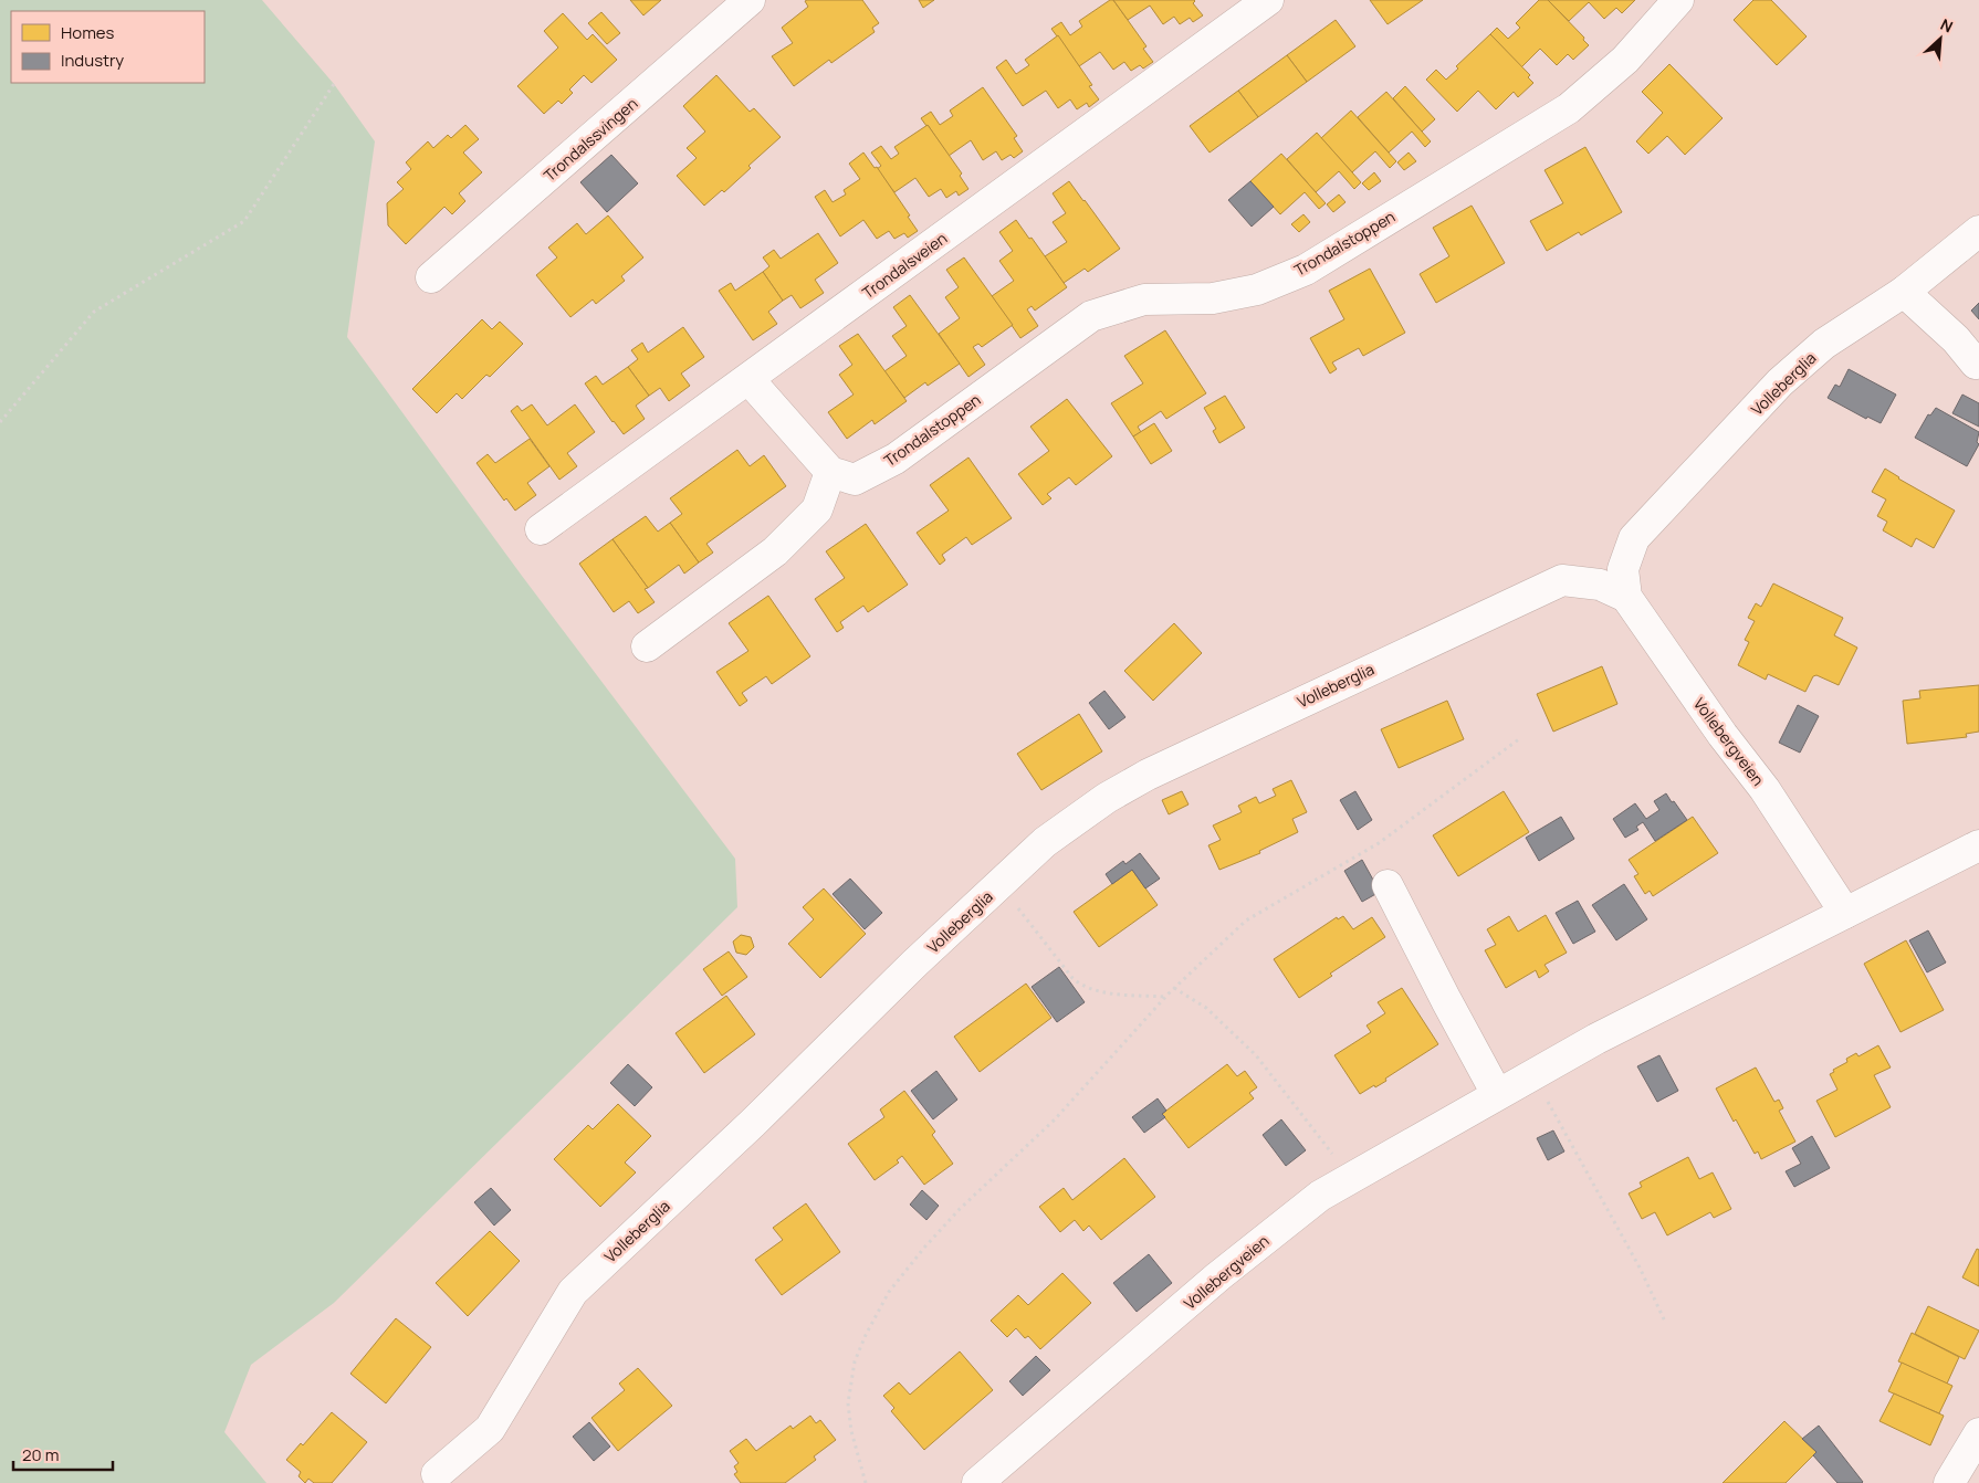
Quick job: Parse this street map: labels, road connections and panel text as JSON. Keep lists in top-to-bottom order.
{
  "streets": {
    "street": [
      "Trondalssvingen",
      "Trondalstoppen",
      "Trondalsveien",
      "Volleberglia",
      "Vollebergveien"
    ]
  },
  "crossings": [
    ["Volleberglia", "Vollebergveien"]
  ],
  "legend": ["Homes", "Industry"],
  "scale_bar": "20 m",
  "north": "top right"
}
